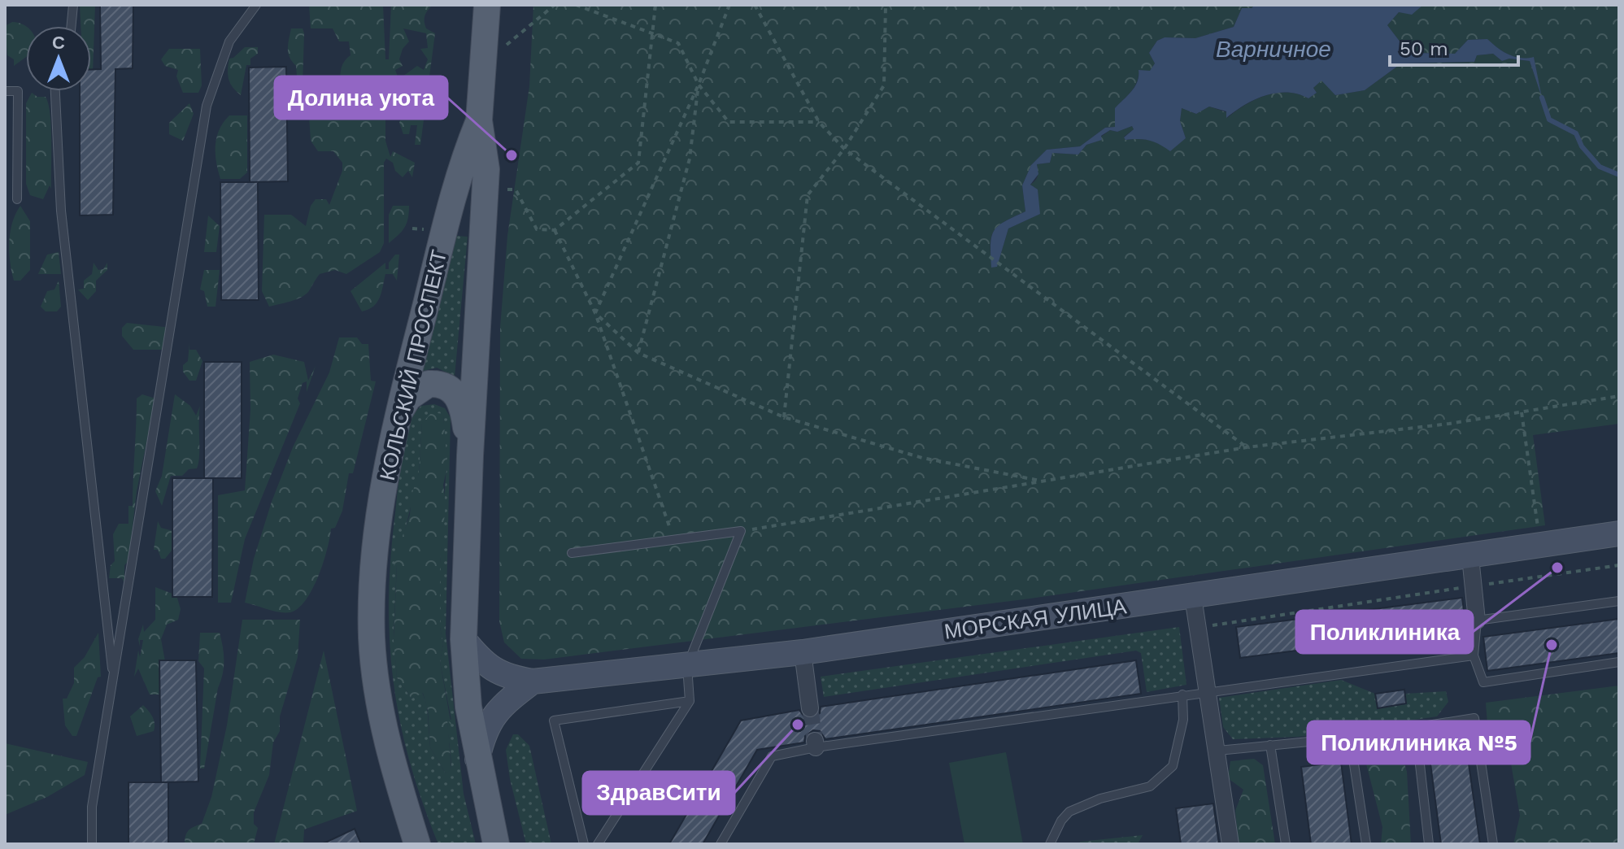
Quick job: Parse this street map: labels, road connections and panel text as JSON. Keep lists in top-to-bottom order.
{
  "streets": {
    "main road": ["КОЛЬСКИЙ ПРОСПЕКТ"],
    "street": ["МОРСКАЯ УЛИЦА"]
  },
  "crossings": [
    ["КОЛЬСКИЙ ПРОСПЕКТ", "МОРСКАЯ УЛИЦА"]
  ],
  "water": ["Варничное"],
  "places": [
    "Долина уюта",
    "Поликлиника",
    "Поликлиника №5",
    "ЗдравСити"
  ],
  "scale_bar": "50 m",
  "north": "top"
}
